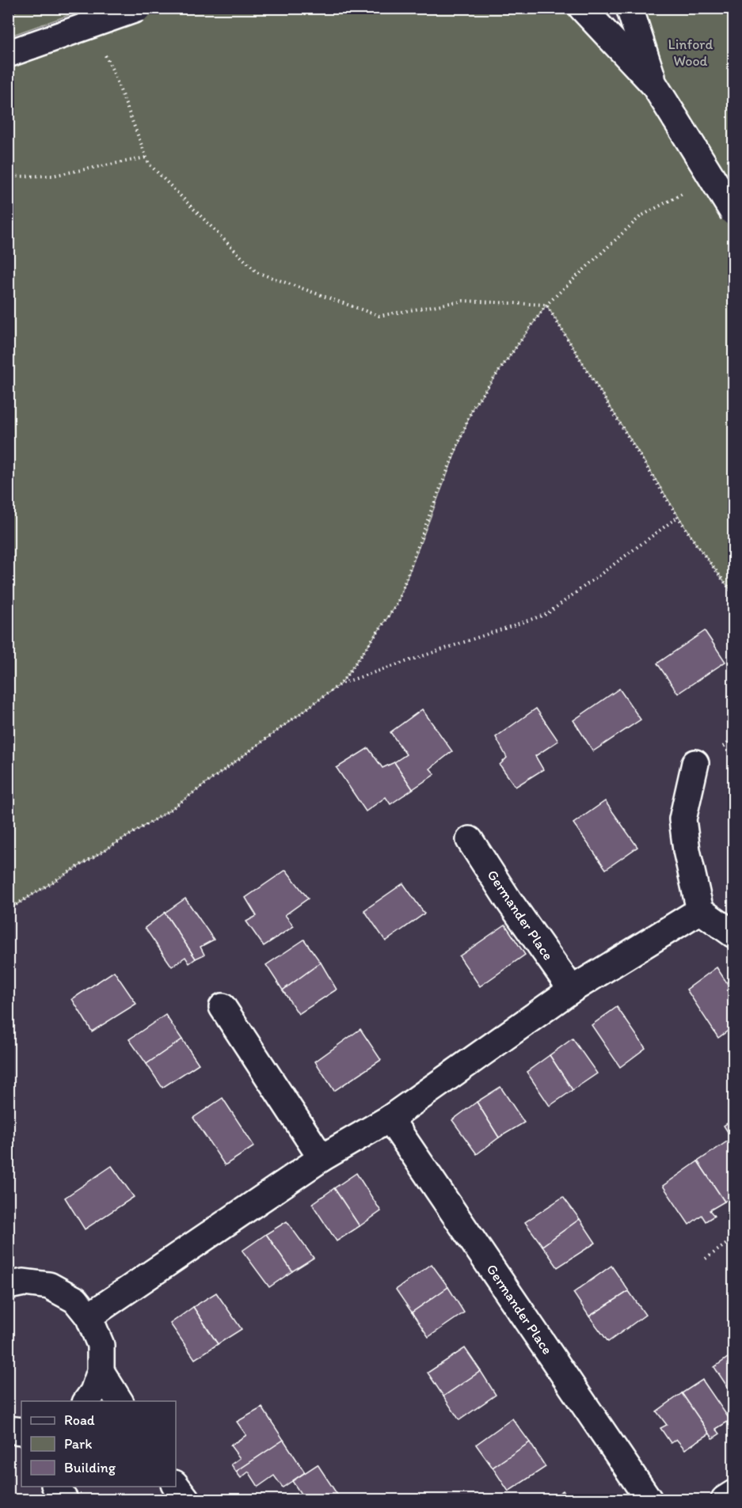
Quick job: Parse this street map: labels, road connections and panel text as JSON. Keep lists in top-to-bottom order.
{
  "streets": {
    "street": ["Germander Place"]
  },
  "parks": ["Linford Wood"],
  "legend": ["Road", "Park", "Building"]
}
